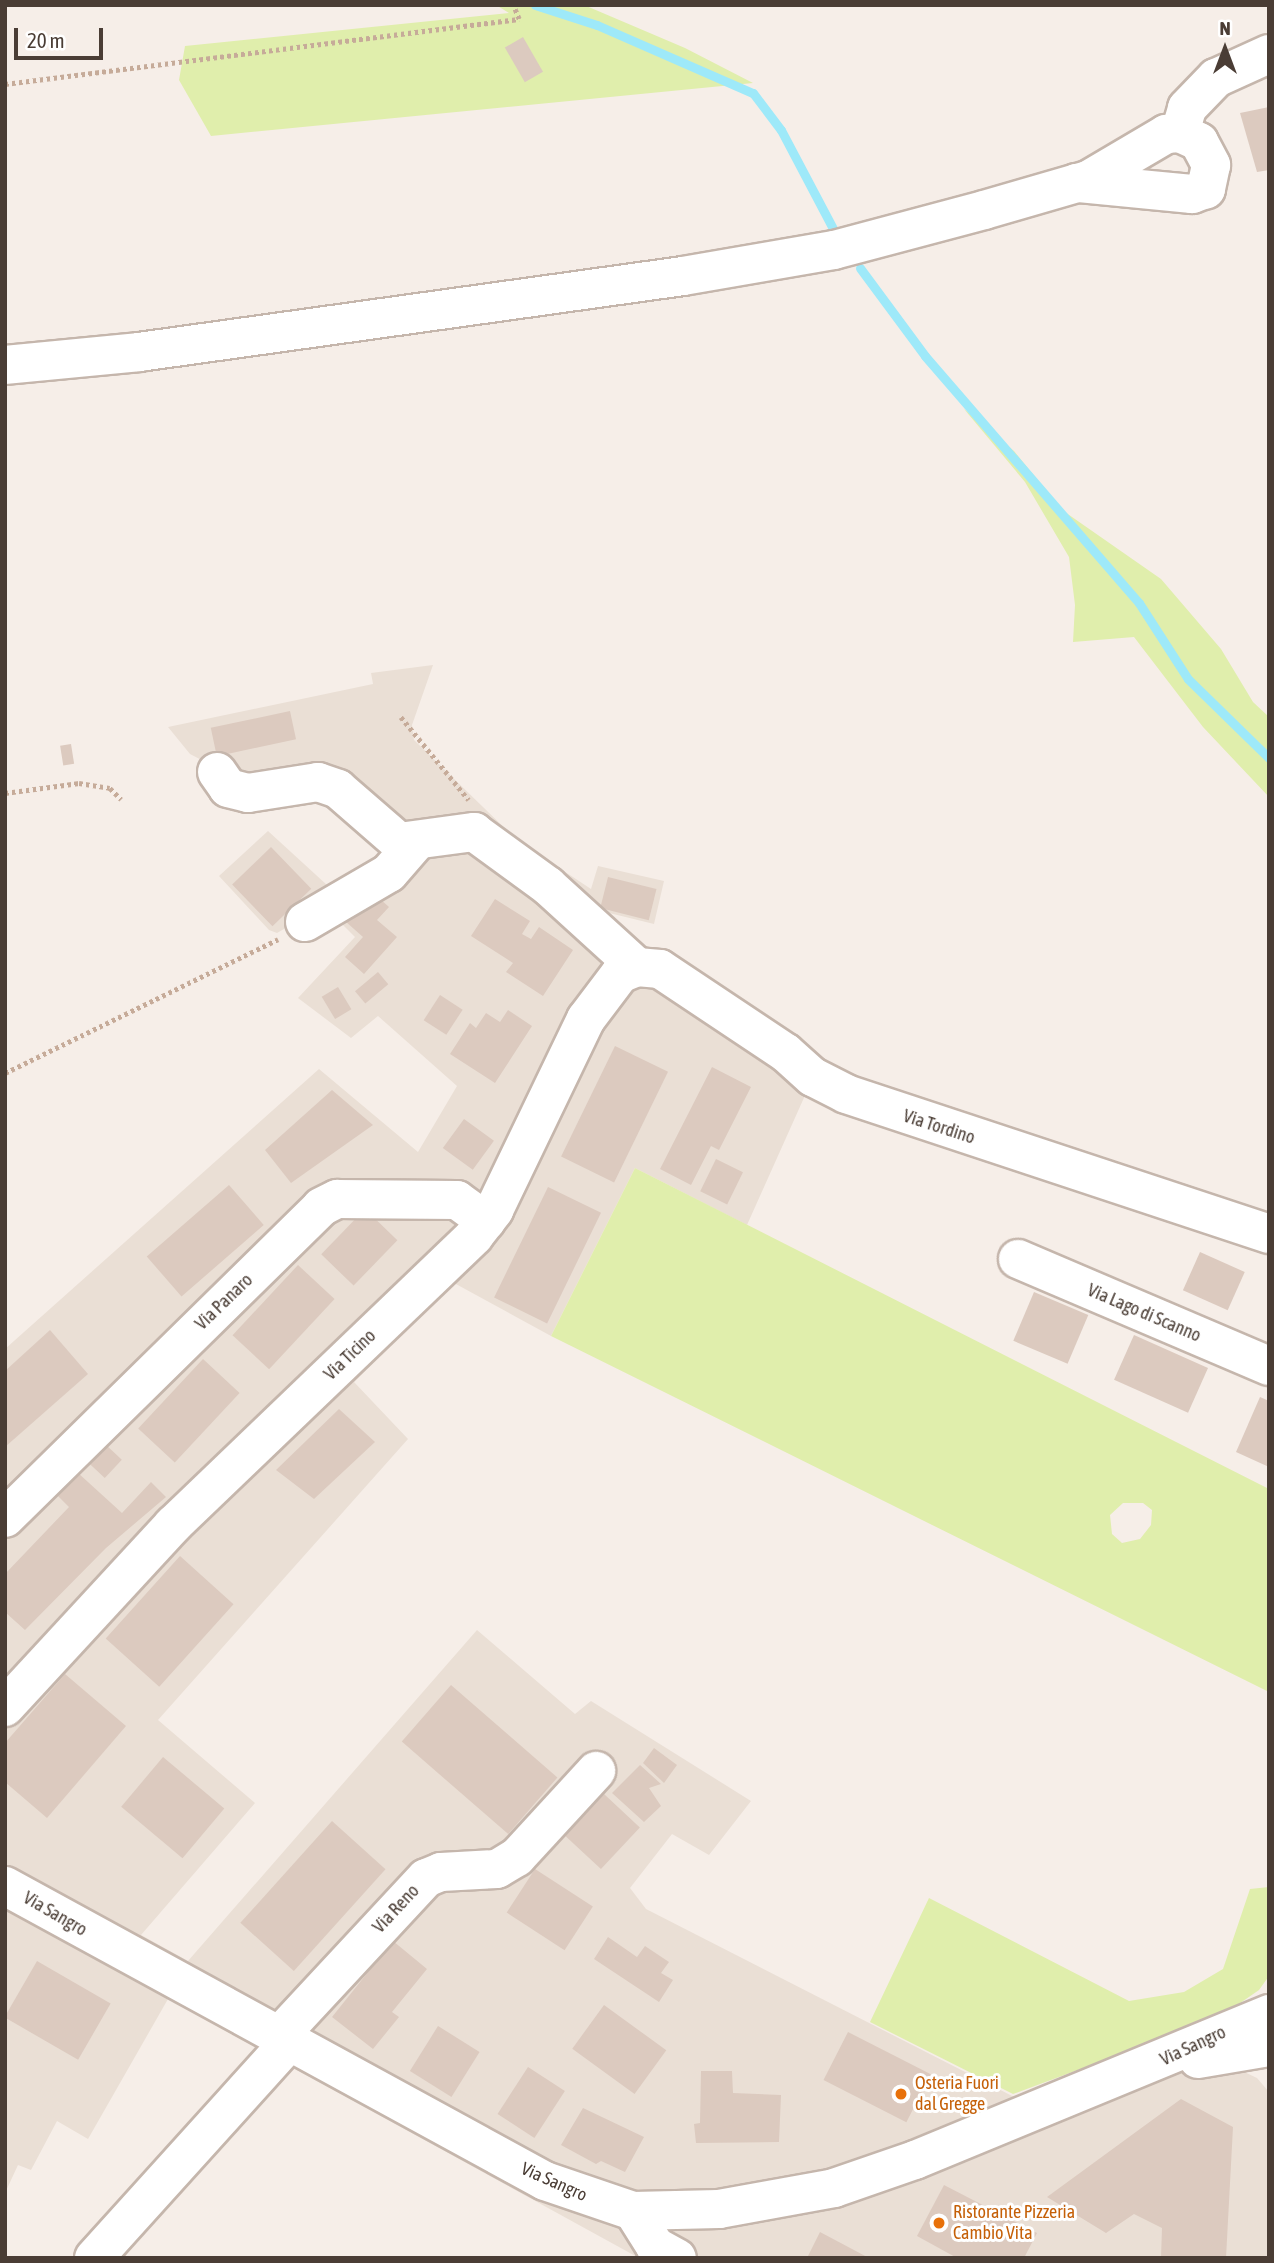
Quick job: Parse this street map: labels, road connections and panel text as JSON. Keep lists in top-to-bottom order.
{
  "streets": {
    "street": [
      "Via Tordino",
      "Via Panaro",
      "Via Lago di Scanno",
      "Via Ticino",
      "Via Reno",
      "Via Sangro"
    ]
  },
  "crossings": [
    ["Via Tordino", "Via Ticino"],
    ["Via Panaro", "Via Ticino"],
    ["Via Reno", "Via Sangro"]
  ],
  "places": ["Osteria Fuori dal Gregge", "Ristorante Pizzeria Cambio Vita"],
  "scale_bar": "20 m",
  "north": "top"
}
